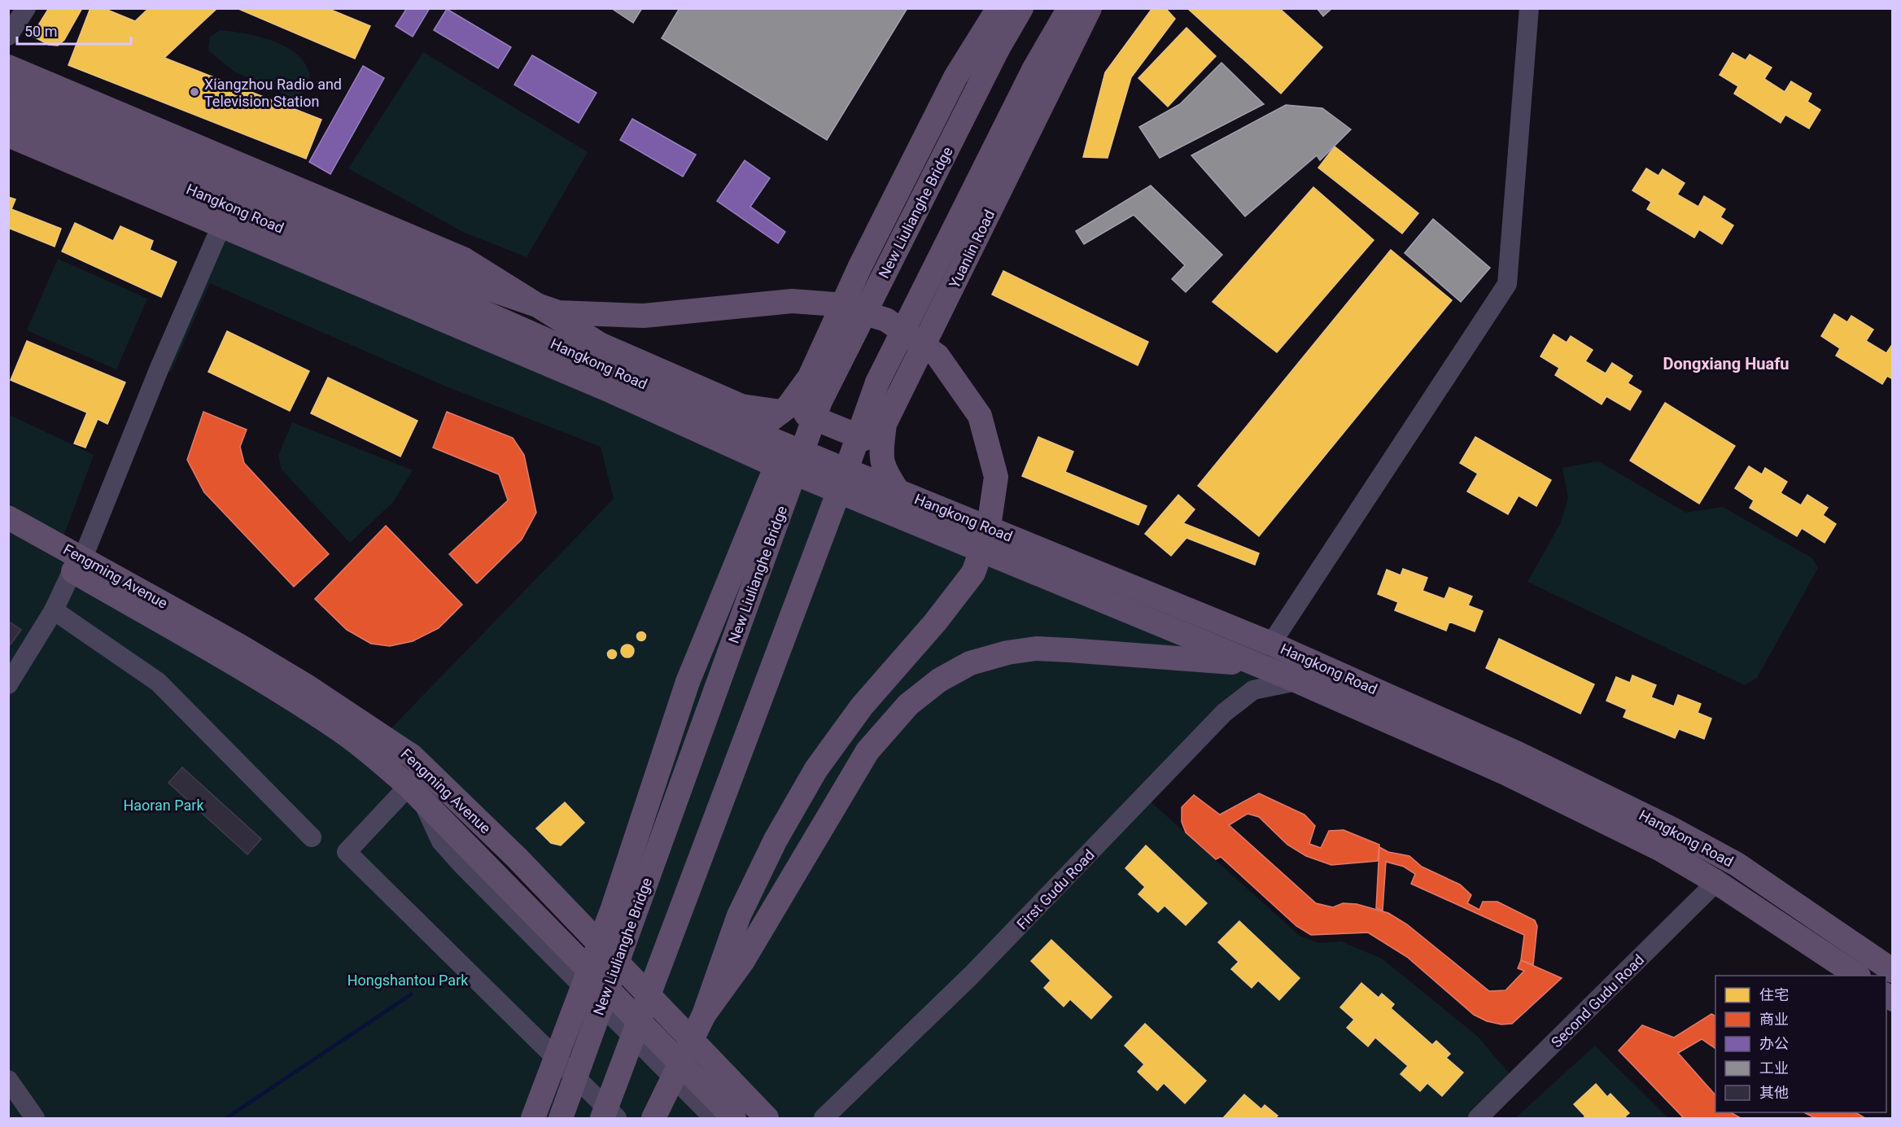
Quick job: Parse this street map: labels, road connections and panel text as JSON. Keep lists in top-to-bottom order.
{
  "streets": {
    "main road": [
      "Hangkong Road",
      "New Liulianghe Bridge",
      "Yuanlin Road",
      "Fengming Avenue"
    ],
    "street": ["First Gudu Road", "Second Gudu Road"]
  },
  "crossings": [
    ["Hangkong Road", "Yuanlin Road"],
    ["Hangkong Road", "First Gudu Road"],
    ["Hangkong Road", "Second Gudu Road"]
  ],
  "districts": ["Dongxiang Huafu"],
  "parks": ["Haoran Park", "Hongshantou Park"],
  "places": ["Xiangzhou Radio and Television Station"],
  "legend": [
    "住宅",
    "商业",
    "办公",
    "工业",
    "其他"
  ],
  "scale_bar": "50 m"
}
